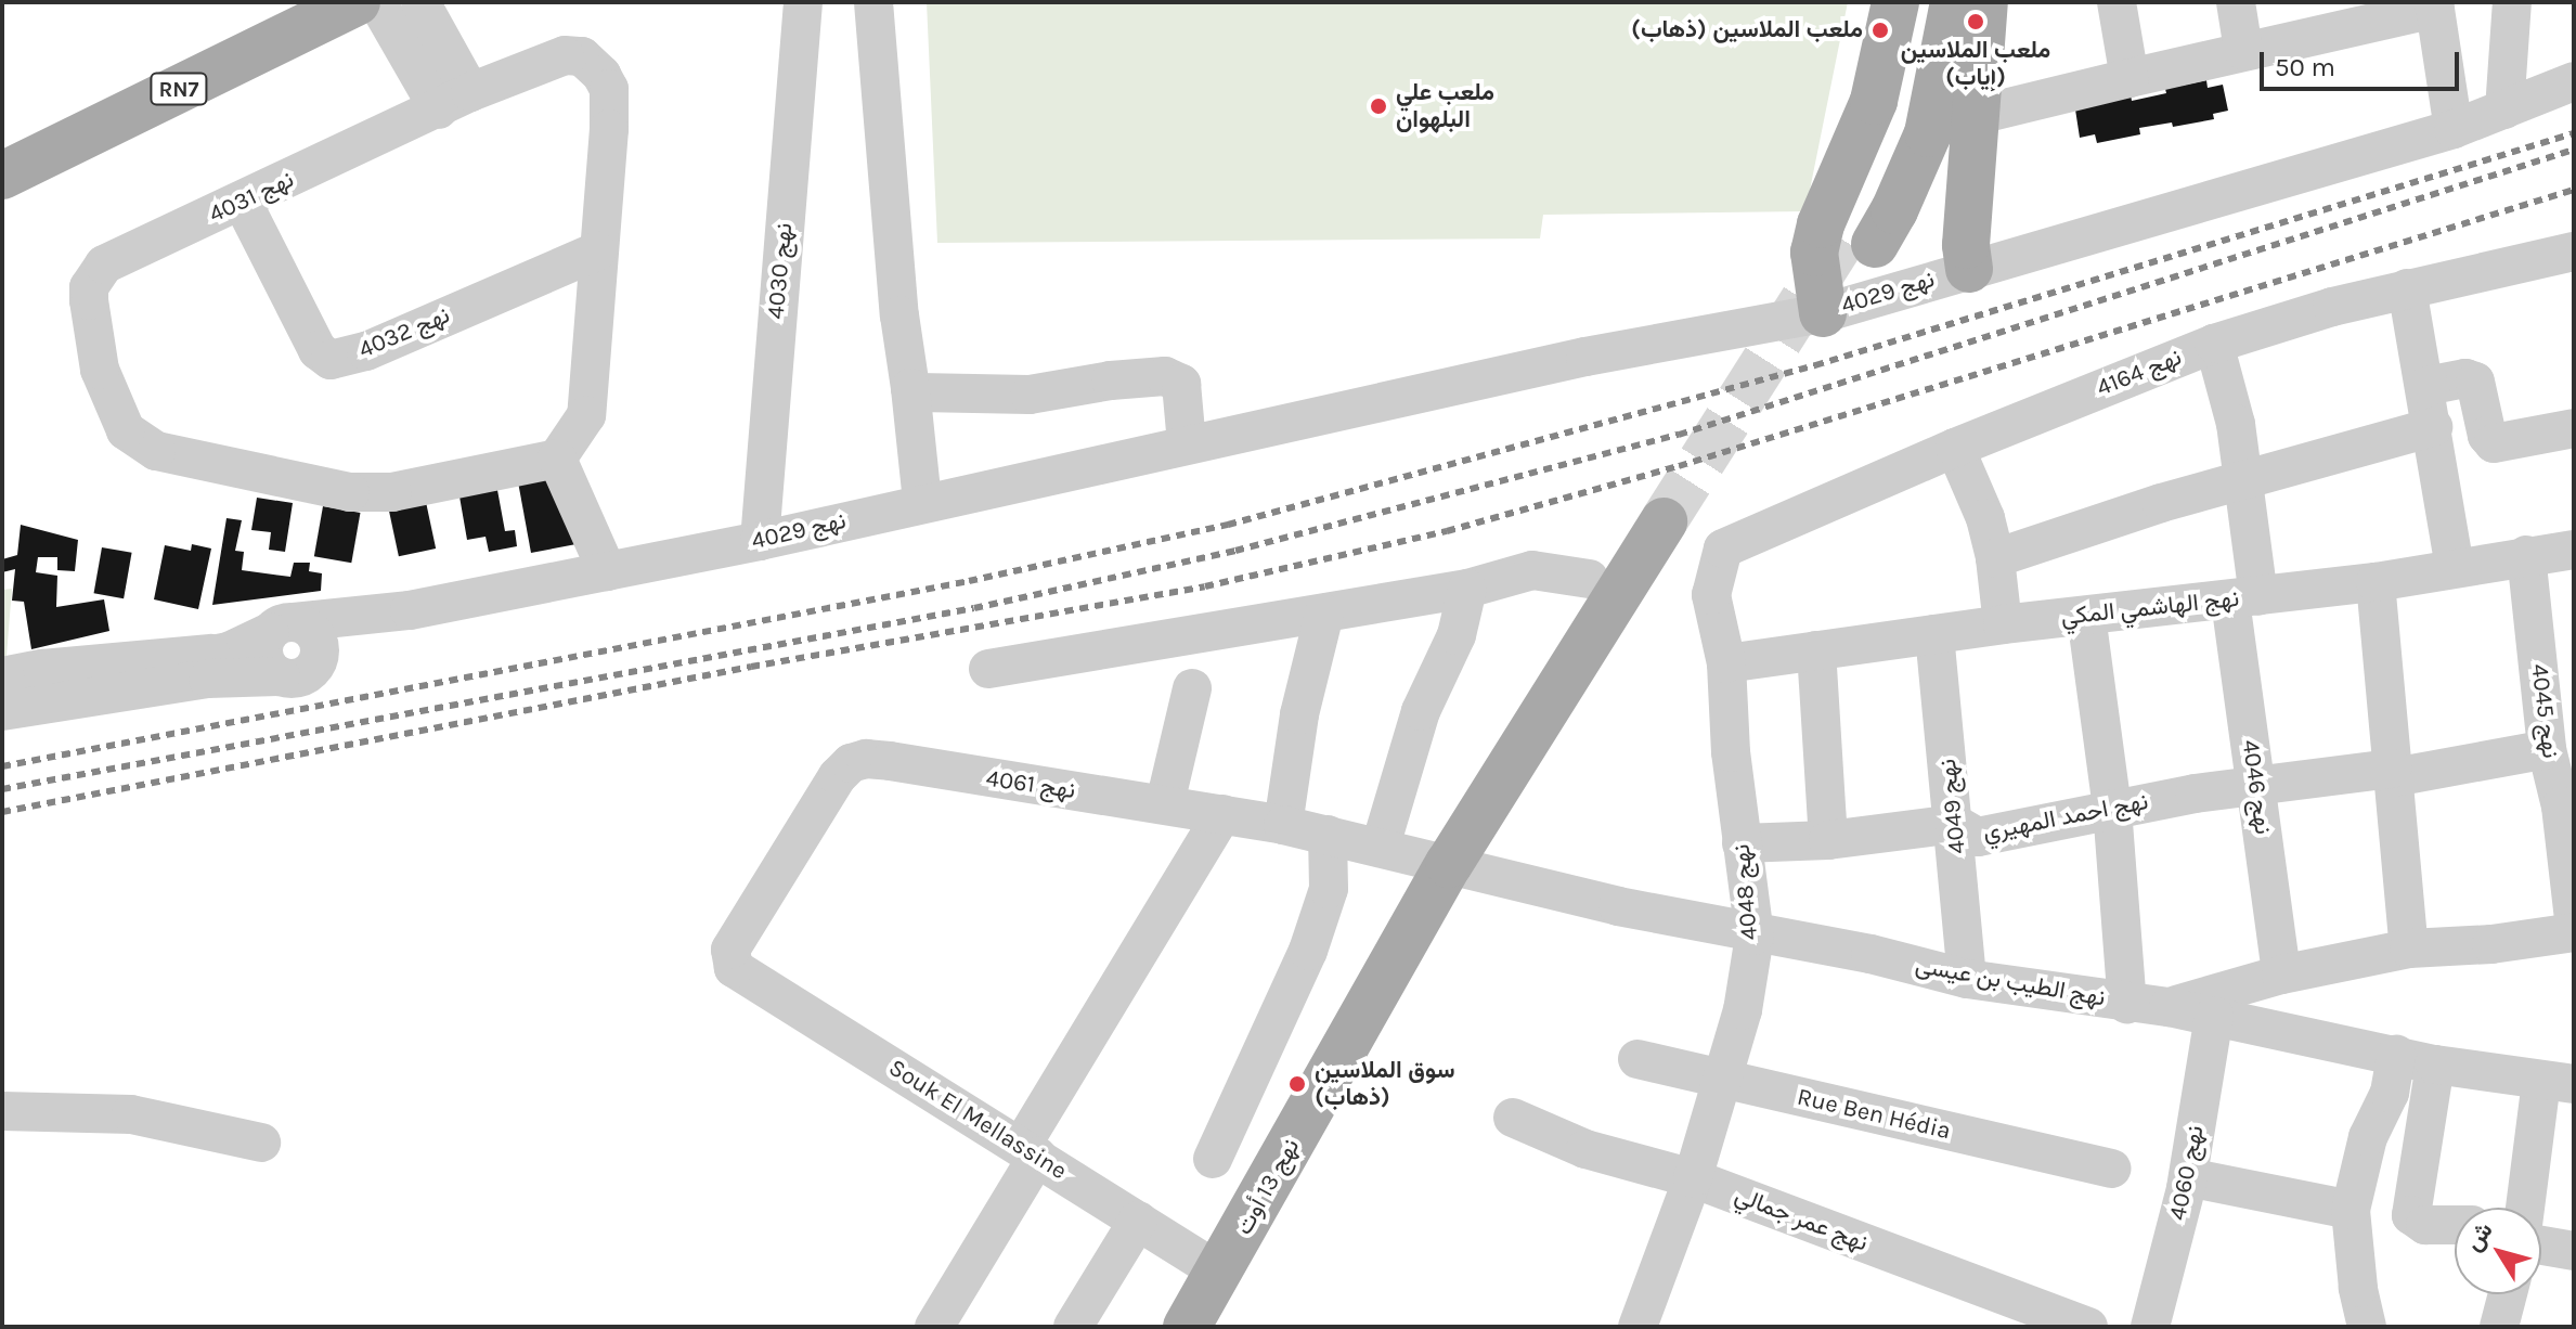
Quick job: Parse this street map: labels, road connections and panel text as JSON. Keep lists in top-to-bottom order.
{
  "streets": {
    "main road": ["RN7", "نهج 13 أوت"],
    "street": [
      "نهج 4031",
      "نهج 4030",
      "نهج 4029",
      "نهج 4032",
      "نهج 4164",
      "نهج الهاشمي المكي",
      "نهج 4045",
      "نهج 4061",
      "نهج 4046",
      "نهج 4049",
      "نهج احمد المهيري",
      "نهج 4048",
      "نهج الطيب بن عيسى",
      "Rue Ben Hédia",
      "Souk El Mellassine",
      "نهج 4060",
      "نهج عمر جمالي"
    ]
  },
  "crossings": [
    ["نهج 4031", "نهج 4032"],
    ["نهج 4030", "نهج 4029"],
    ["نهج 4164", "نهج 4046"],
    ["نهج 4164", "نهج 4048"],
    ["نهج الهاشمي المكي", "نهج 4045"],
    ["نهج الهاشمي المكي", "نهج 4046"],
    ["نهج الهاشمي المكي", "نهج 4049"],
    ["نهج الهاشمي المكي", "نهج 4048"],
    ["نهج 4045", "نهج احمد المهيري"],
    ["نهج 4061", "نهج الطيب بن عيسى"],
    ["نهج 4061", "Souk El Mellassine"],
    ["نهج 4061", "نهج 13 أوت"],
    ["نهج 4046", "نهج احمد المهيري"],
    ["نهج 4049", "نهج احمد المهيري"],
    ["نهج 4049", "نهج الطيب بن عيسى"],
    ["نهج احمد المهيري", "نهج 4048"],
    ["نهج 4048", "نهج الطيب بن عيسى"],
    ["نهج 4048", "Rue Ben Hédia"],
    ["نهج 4048", "نهج عمر جمالي"],
    ["نهج الطيب بن عيسى", "نهج 4060"],
    ["نهج الطيب بن عيسى", "نهج 13 أوت"],
    ["Souk El Mellassine", "نهج 13 أوت"]
  ],
  "places": [
    "ملعب الملاسين (إياب)",
    "ملعب الملاسين (ذهاب)",
    "ملعب علي البلهوان",
    "سوق الملاسين (ذهاب)"
  ],
  "scale_bar": "50 m",
  "north": "top left"
}
